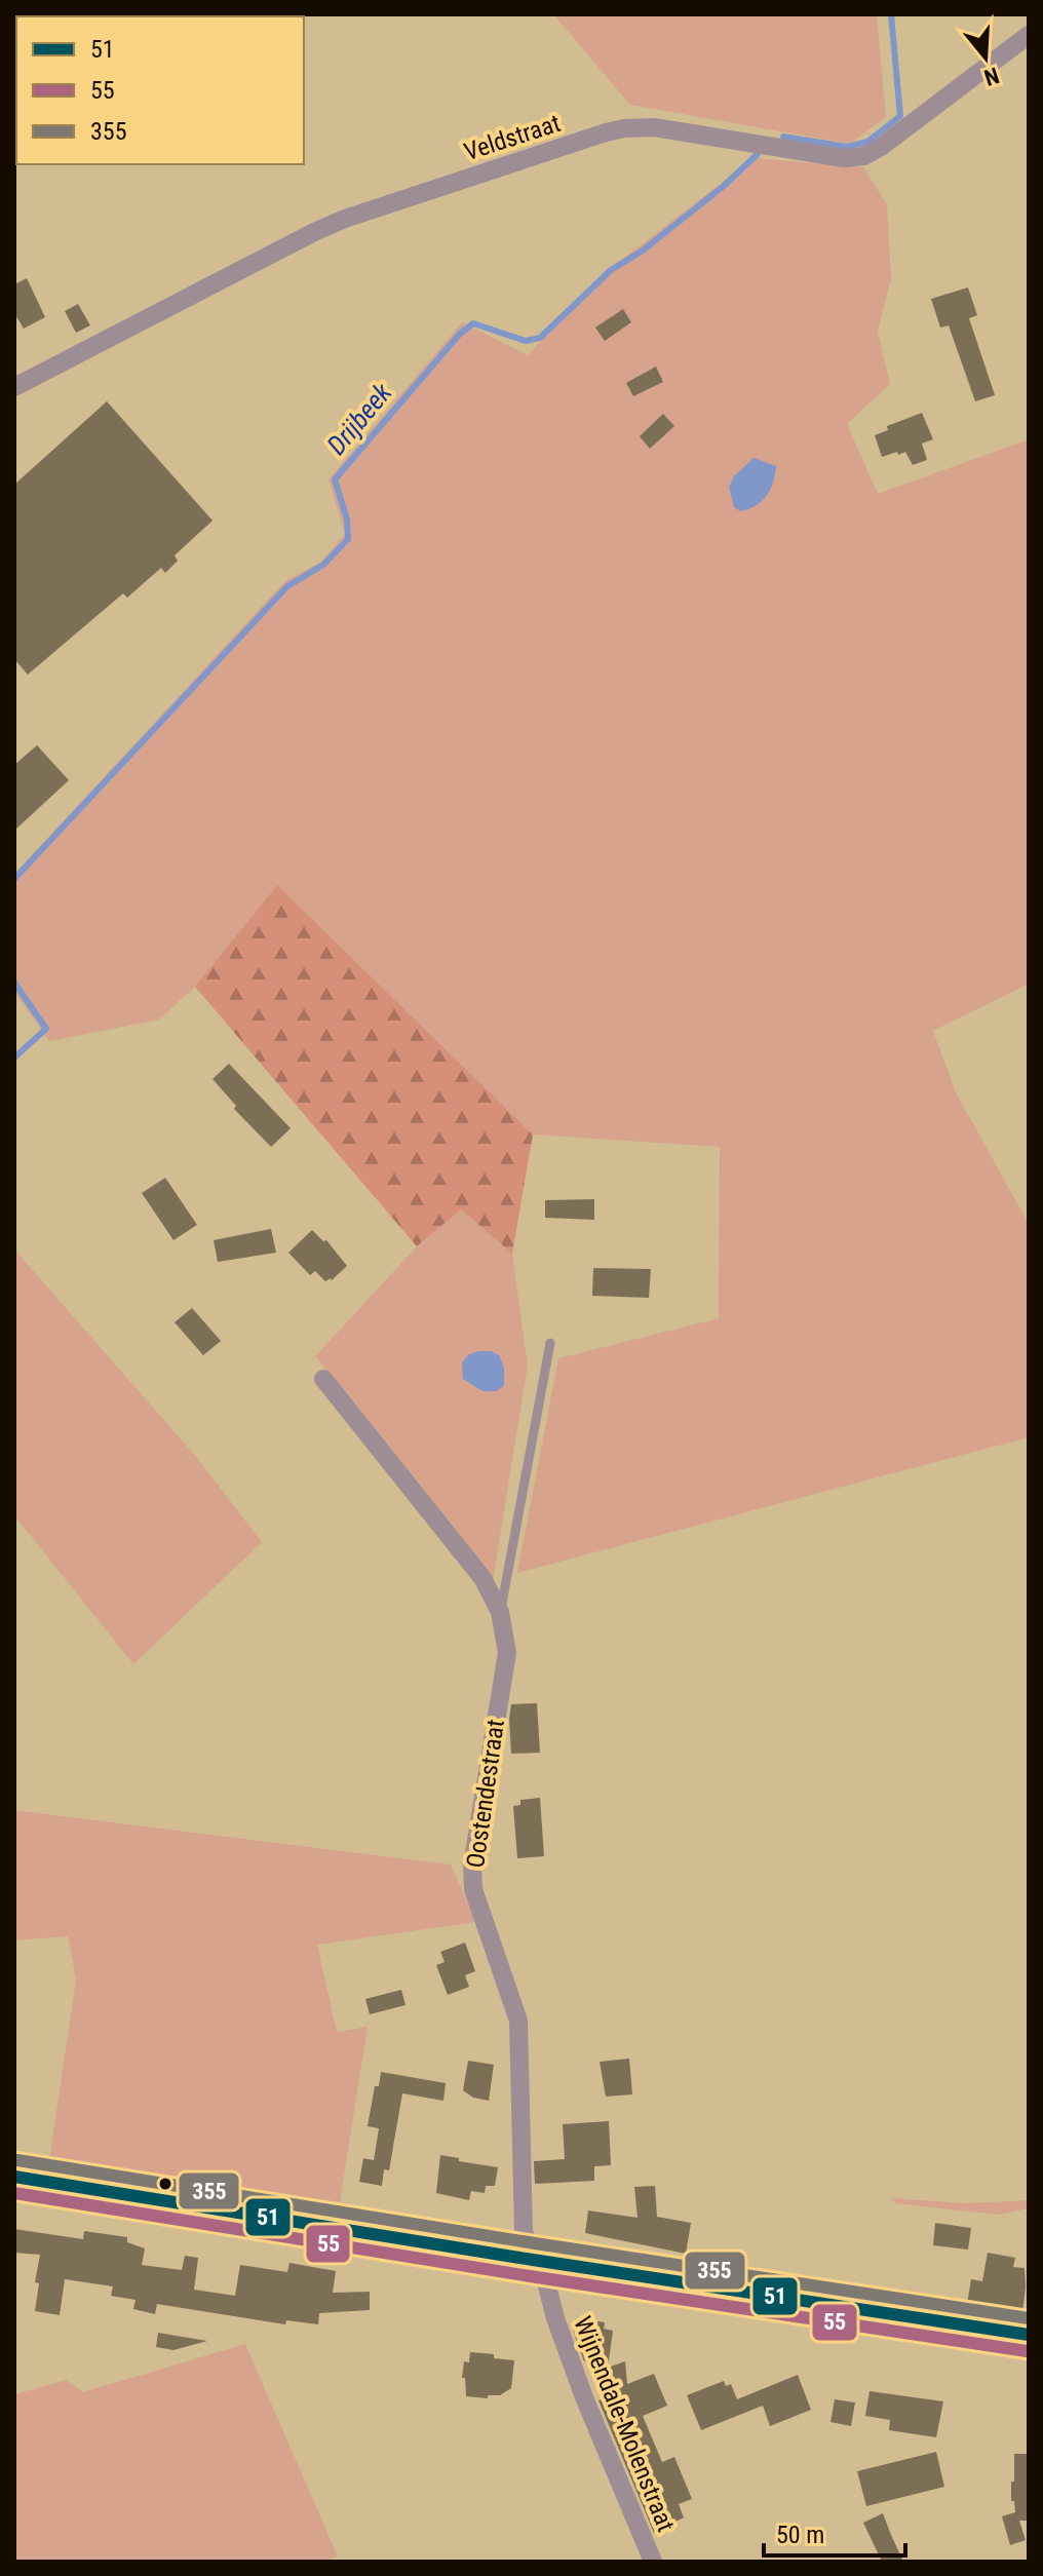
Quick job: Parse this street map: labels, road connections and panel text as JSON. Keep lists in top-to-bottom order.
{
  "streets": {
    "street": ["Veldstraat", "Oostendestraat", "Wijnendale-Molenstraat"]
  },
  "crossings": [
    ["Oostendestraat", "Wijnendale-Molenstraat"]
  ],
  "water": ["Drijbeek"],
  "lines": ["transit line 355", "transit line 51", "transit line 55"],
  "legend": ["51", "55", "355"],
  "scale_bar": "50 m",
  "north": "bottom"
}
